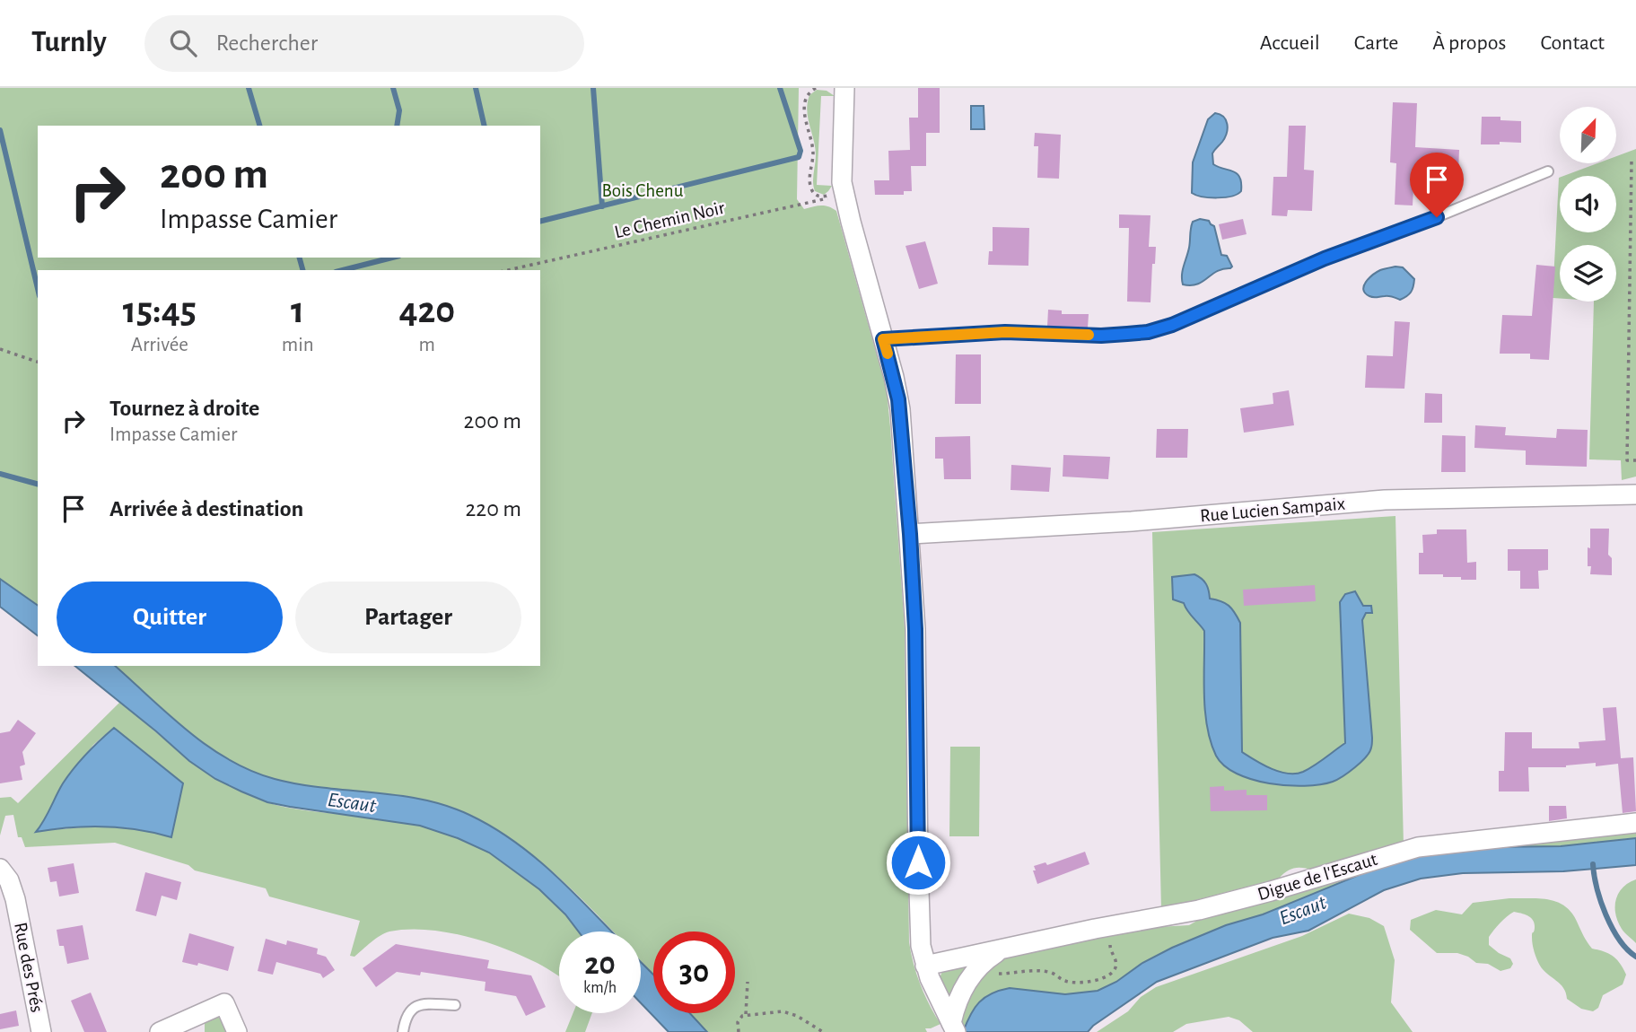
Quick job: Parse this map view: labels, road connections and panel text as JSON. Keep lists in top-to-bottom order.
{
  "streets": {
    "street": ["Rue Lucien Sampaix", "Digue de l'Escaut", "Rue des Prés"],
    "path": ["Le Chemin Noir"]
  },
  "water": ["Escaut"],
  "parks": ["Bois Chenu"],
  "north": "top right",
  "page": {
    "header": "Turnly",
    "search": "Rechercher",
    "nav": [
      "Accueil",
      "Carte",
      "À propos",
      "Contact"
    ],
    "turn": ["200 m", "Impasse Camier"],
    "eta": [
      "15:45",
      "Arrivée",
      "1",
      "min",
      "420",
      "m"
    ],
    "list": [
      {
        "name": "Tournez à droite",
        "note": "Impasse Camier",
        "value": "200 m"
      },
      {
        "name": "Arrivée à destination",
        "value": "220 m"
      }
    ],
    "buttons": ["Quitter", "Partager"],
    "speed": "20 km/h",
    "limit": "30"
  }
}
